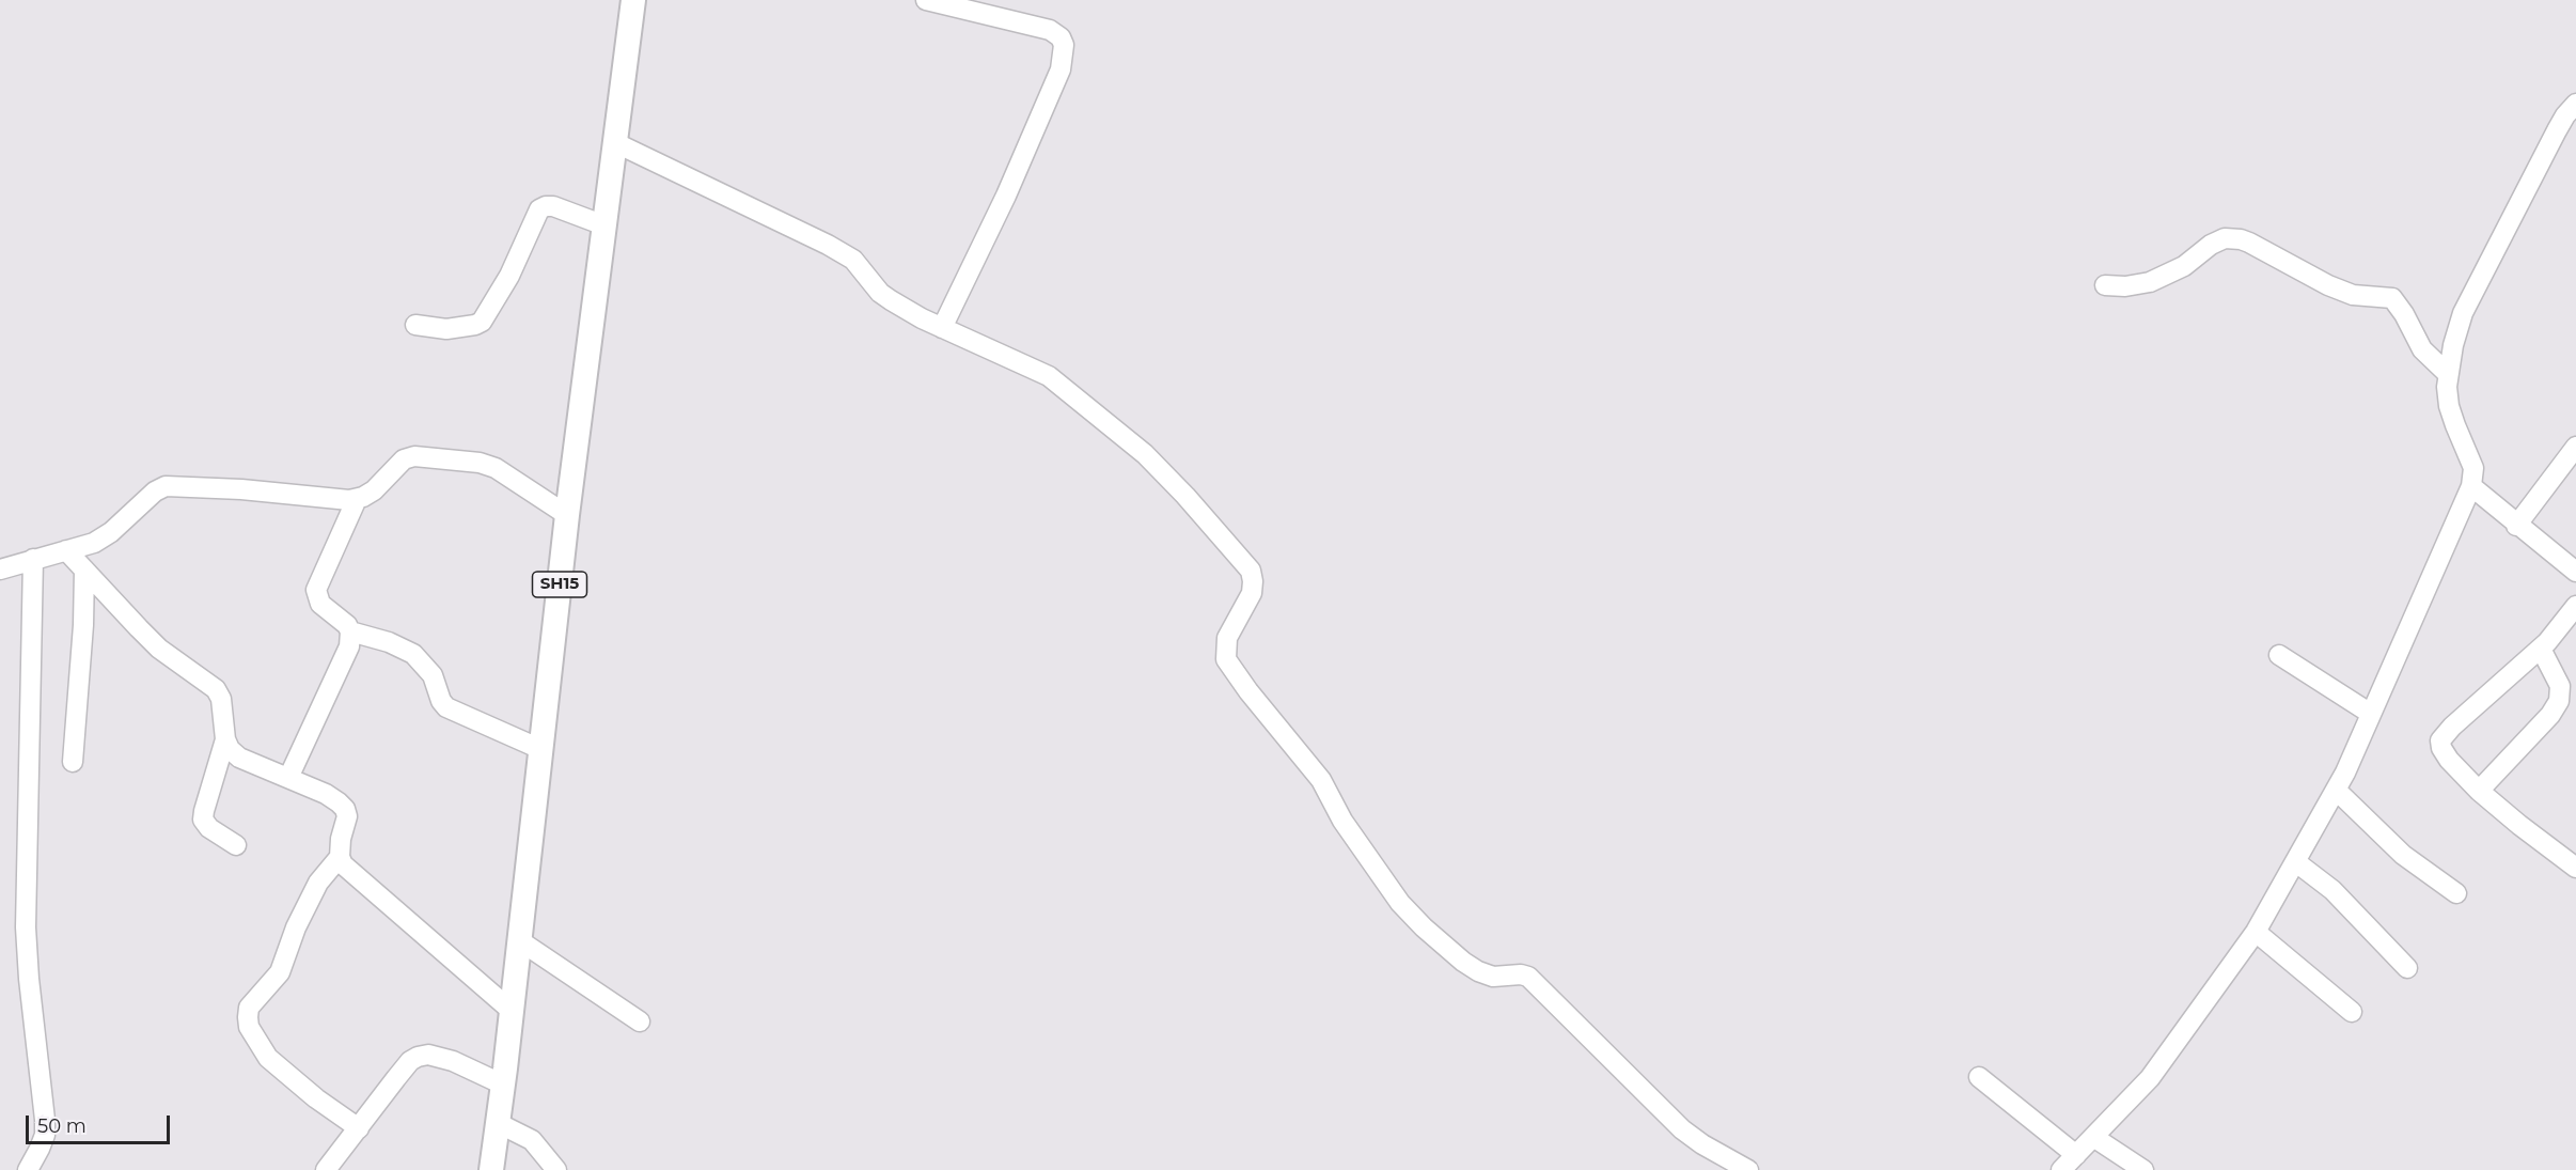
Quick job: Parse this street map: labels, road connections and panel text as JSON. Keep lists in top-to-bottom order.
{
  "streets": {
    "main road": ["SH15"]
  },
  "scale_bar": "50 m"
}
